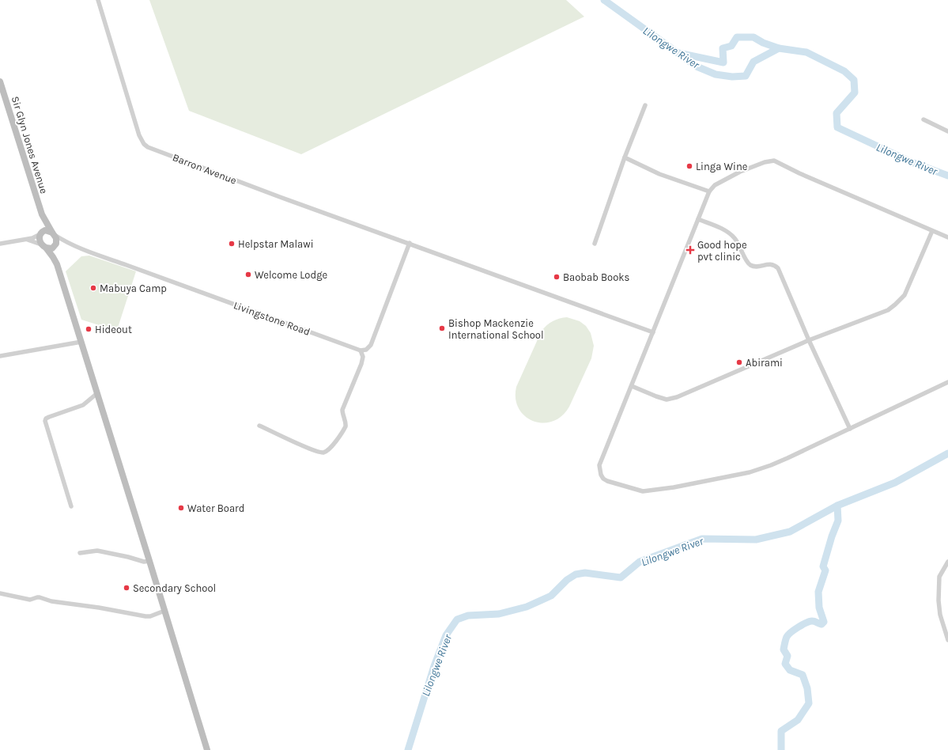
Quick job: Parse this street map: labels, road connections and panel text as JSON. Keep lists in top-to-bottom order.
{
  "streets": {
    "main road": ["Sir Glyn Jones Avenue"],
    "street": ["Barron Avenue", "Livingstone Road"]
  },
  "water": ["Lilongwe River"],
  "places": {
    "other": [
      "Linga Wine",
      "Helpstar Malawi",
      "Welcome Lodge",
      "Baobab Books",
      "Mabuya Camp",
      "Bishop Mackenzie International School",
      "Hideout",
      "Abirami",
      "Water Board",
      "Secondary School"
    ],
    "health": ["Good hope pvt clinic"]
  }
}
